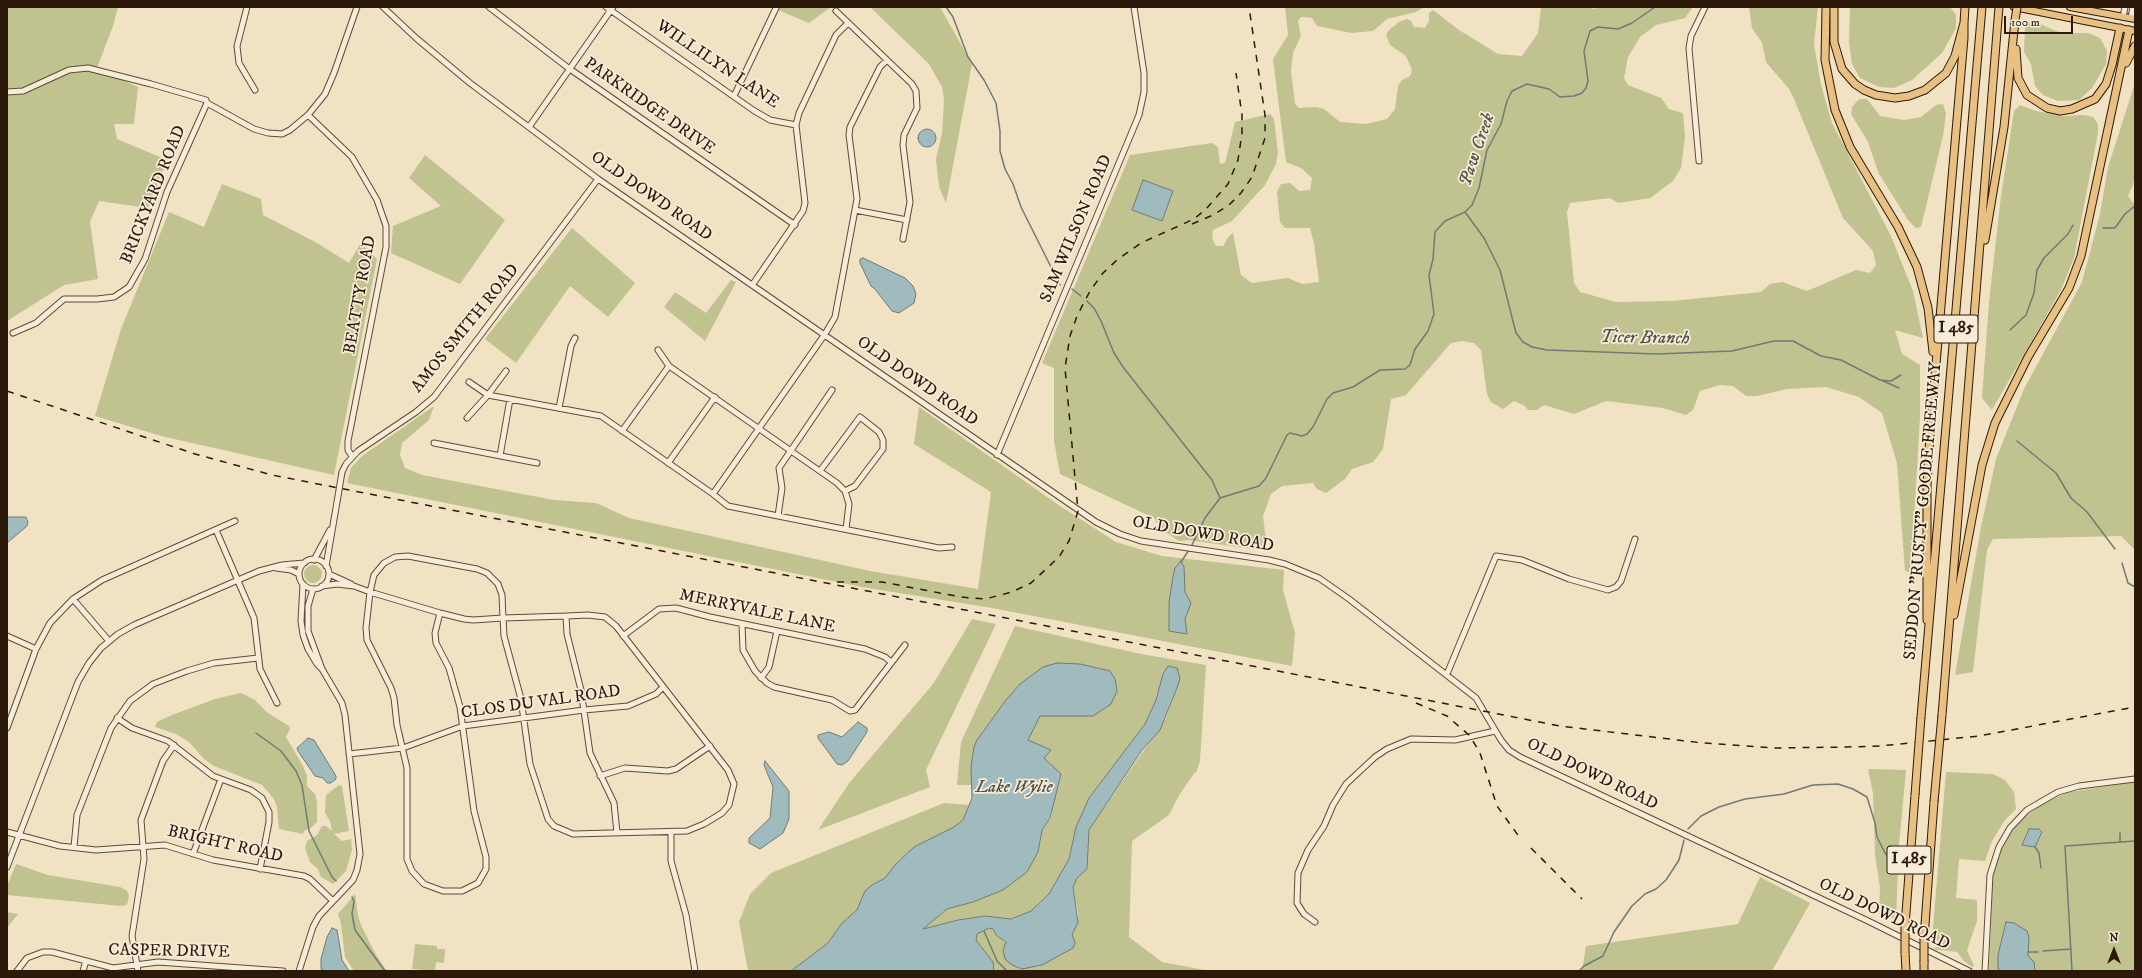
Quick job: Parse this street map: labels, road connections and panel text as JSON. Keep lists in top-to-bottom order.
{
  "streets": {
    "highway": ["I 485", "SEDDON \"RUSTY\" GOODE FREEWAY"],
    "street": [
      "WILLILYN LANE",
      "PARKRIDGE DRIVE",
      "BRICKYARD ROAD",
      "OLD DOWD ROAD",
      "SAM WILSON ROAD",
      "BEATTY ROAD",
      "AMOS SMITH ROAD",
      "MERRYVALE LANE",
      "CLOS DU VAL ROAD",
      "BRIGHT ROAD",
      "CASPER DRIVE"
    ]
  },
  "crossings": [
    ["OLD DOWD ROAD", "SAM WILSON ROAD"],
    ["OLD DOWD ROAD", "AMOS SMITH ROAD"],
    ["BEATTY ROAD", "AMOS SMITH ROAD"]
  ],
  "water": ["Paw Creek", "Ticer Branch", "Lake Wylie"],
  "scale_bar": "100 m",
  "north": "top"
}
